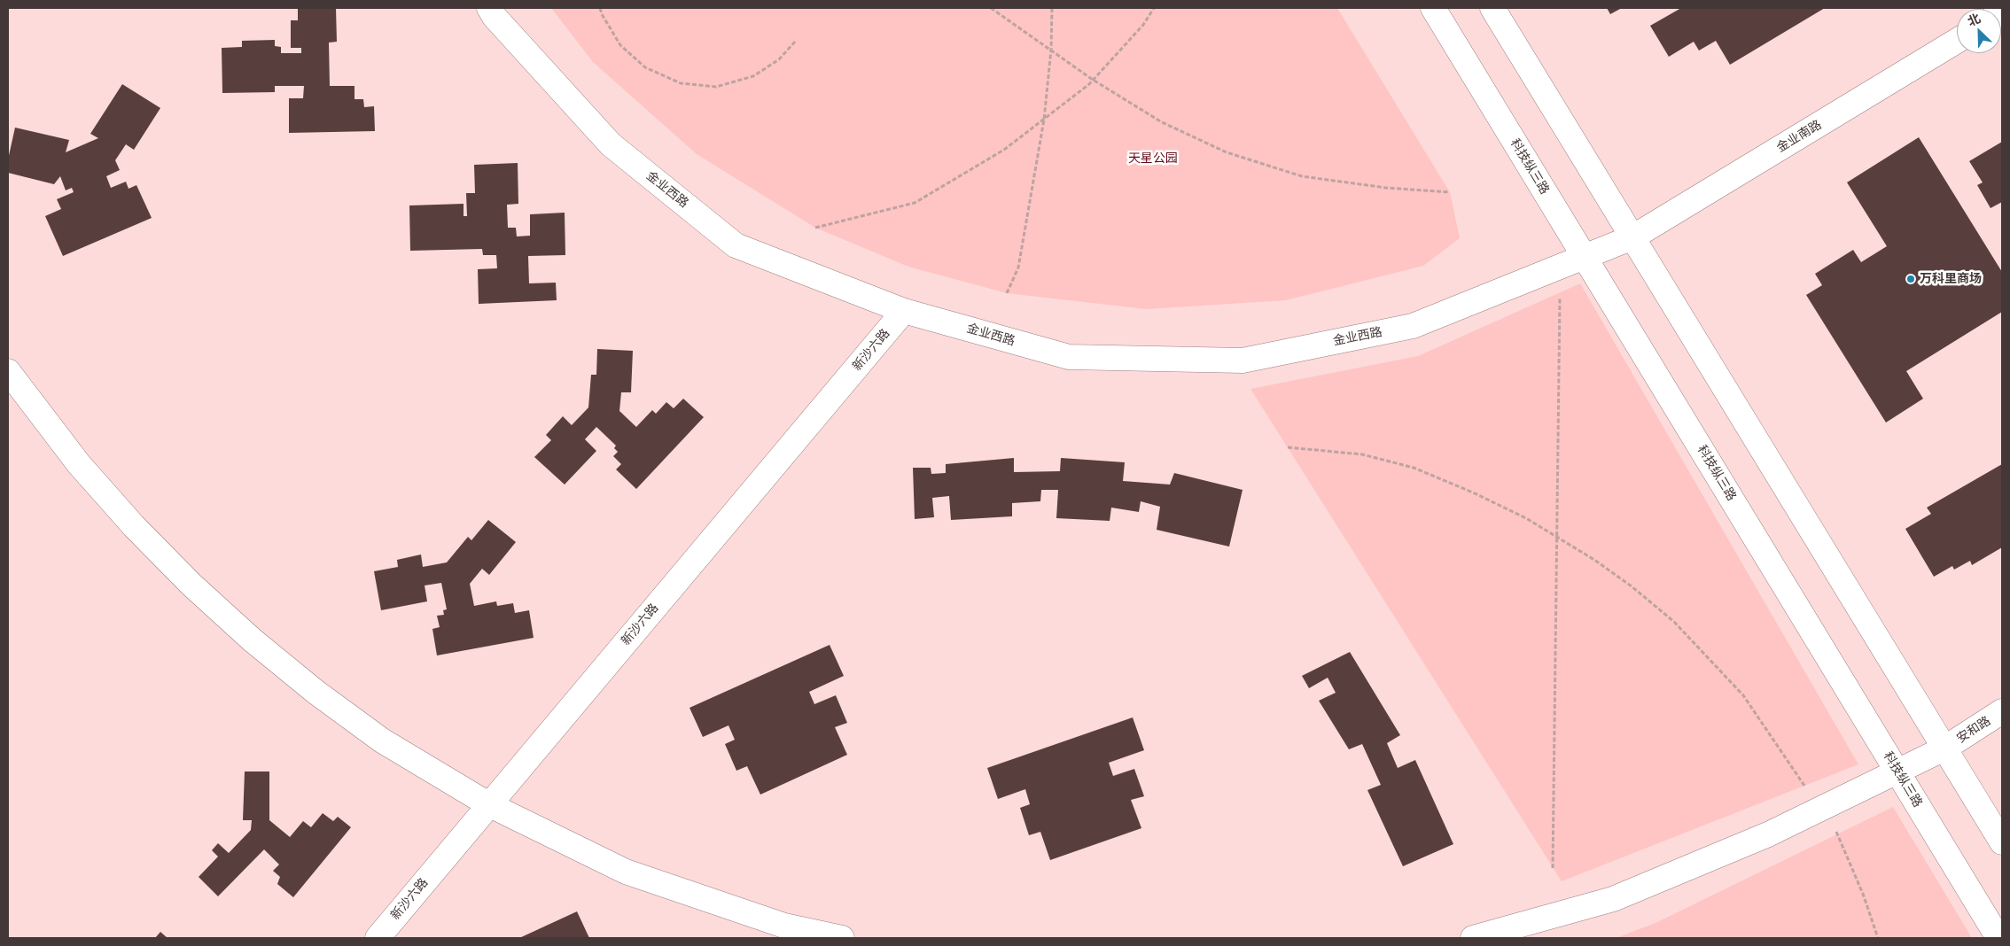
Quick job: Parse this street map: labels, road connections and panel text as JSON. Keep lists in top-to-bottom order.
{
  "streets": {
    "street": [
      "金业南路",
      "科技纵三路",
      "金业西路",
      "新沙六路",
      "安和路"
    ]
  },
  "crossings": [
    ["金业南路", "科技纵三路"],
    ["金业南路", "金业西路"],
    ["科技纵三路", "金业西路"],
    ["科技纵三路", "安和路"],
    ["金业西路", "新沙六路"]
  ],
  "parks": ["天星公园"],
  "places": ["万科里商场"],
  "north": "top left"
}
